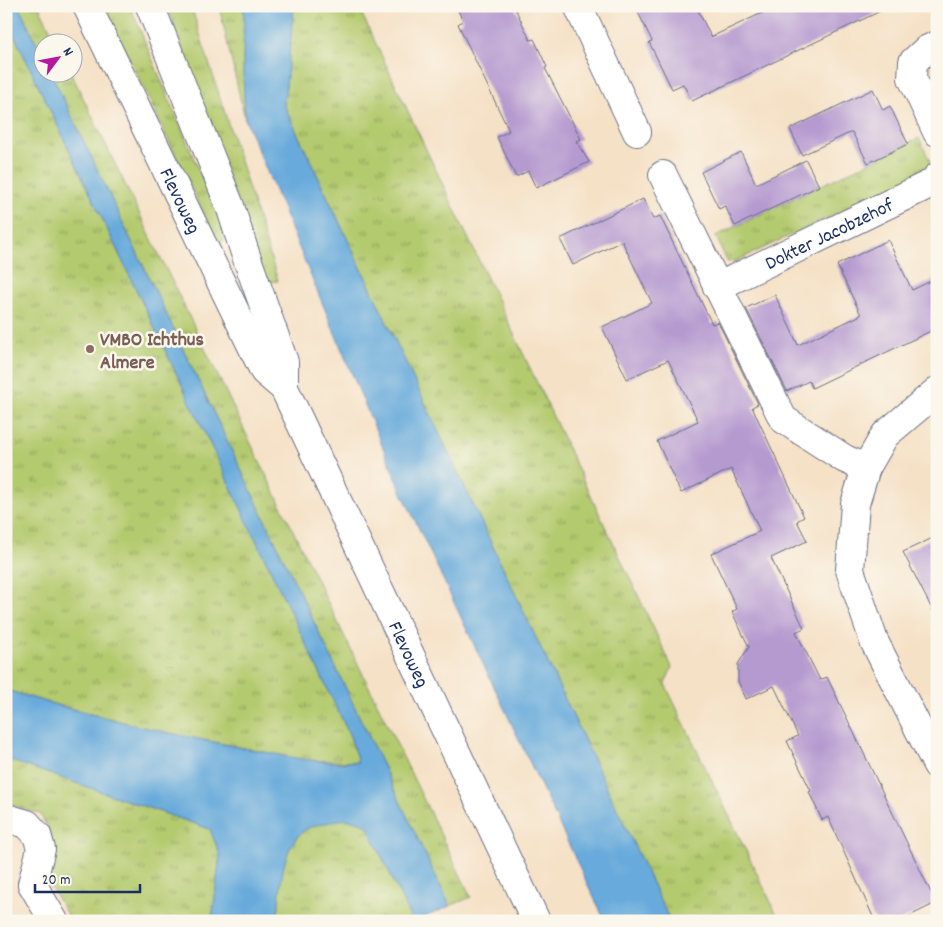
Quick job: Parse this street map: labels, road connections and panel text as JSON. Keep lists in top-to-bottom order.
{
  "streets": {
    "street": ["Flevoweg", "Dokter Jacobzehof"]
  },
  "places": ["VMBO Ichthus Almere"],
  "scale_bar": "20 m",
  "north": "top right"
}
